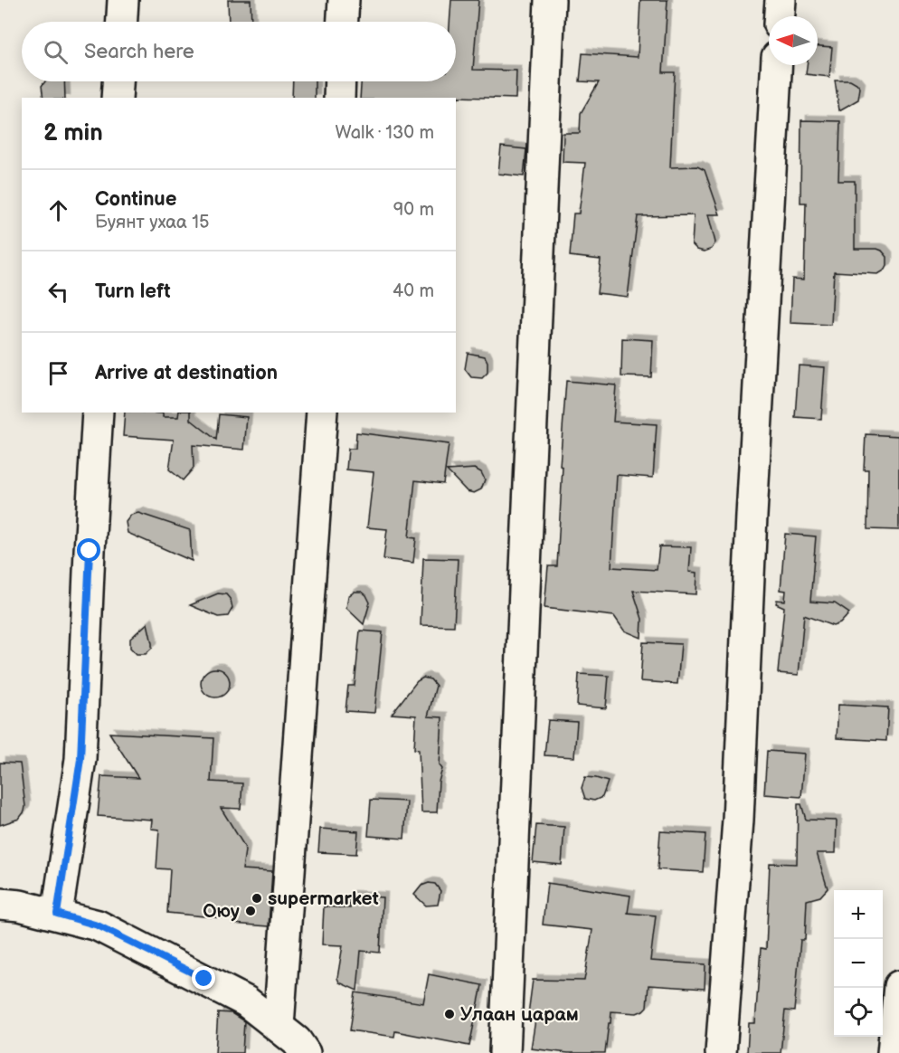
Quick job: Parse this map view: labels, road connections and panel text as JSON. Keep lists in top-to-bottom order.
{
  "places": ["supermarket", "Оюу", "Улаан царам"],
  "north": "left",
  "page": {
    "search": "Search here",
    "heading": ["2 min", "Walk · 130 m"],
    "list": [
      ["Continue", "Буянт ухаа 15", "90 m"],
      ["Turn left", "40 m"],
      "Arrive at destination"
    ],
    "map_buttons": ["+", "−"]
  }
}
